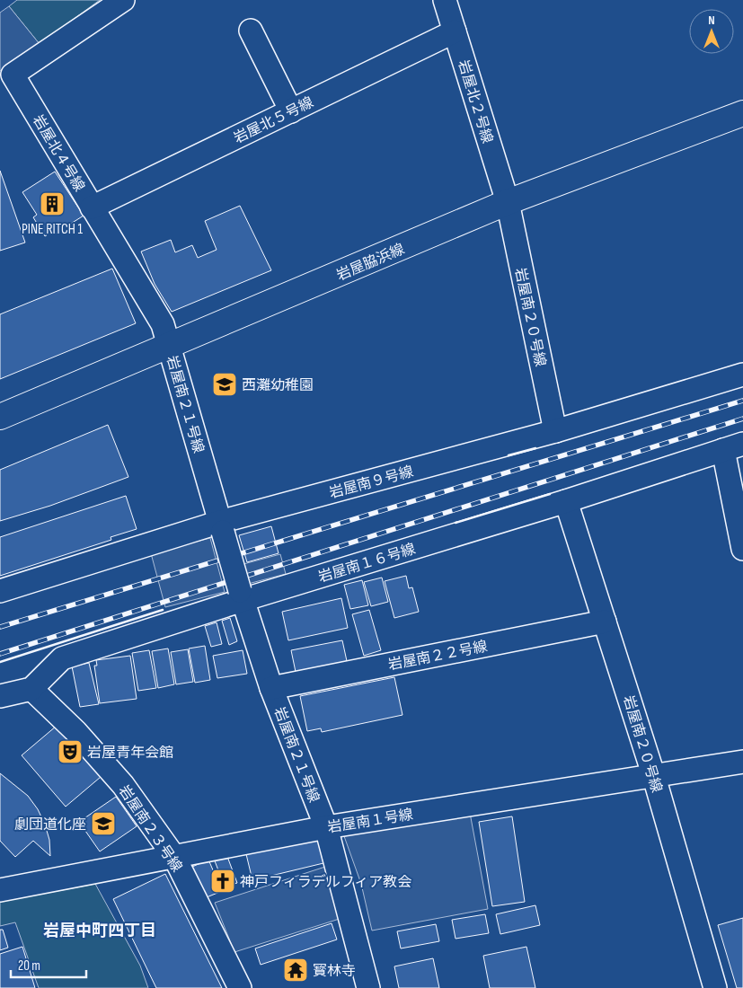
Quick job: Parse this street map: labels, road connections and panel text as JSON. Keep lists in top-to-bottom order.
{
  "streets": {
    "street": [
      "岩屋北２号線",
      "岩屋北５号線",
      "岩屋北４号線",
      "岩屋脇浜線",
      "岩屋南２０号線",
      "岩屋南２１号線",
      "岩屋南９号線",
      "岩屋南１６号線",
      "岩屋南２２号線",
      "岩屋南１号線",
      "岩屋南２３号線"
    ]
  },
  "crossings": [
    ["岩屋北２号線", "岩屋北５号線"],
    ["岩屋北２号線", "岩屋脇浜線"],
    ["岩屋北２号線", "岩屋南２０号線"],
    ["岩屋北５号線", "岩屋北４号線"],
    ["岩屋北４号線", "岩屋脇浜線"],
    ["岩屋北４号線", "岩屋南２１号線"],
    ["岩屋脇浜線", "岩屋南２０号線"],
    ["岩屋脇浜線", "岩屋南２１号線"],
    ["岩屋南２０号線", "岩屋南９号線"],
    ["岩屋南２０号線", "岩屋南１６号線"],
    ["岩屋南２０号線", "岩屋南２２号線"],
    ["岩屋南２０号線", "岩屋南１号線"],
    ["岩屋南２１号線", "岩屋南９号線"],
    ["岩屋南２１号線", "岩屋南１６号線"],
    ["岩屋南２１号線", "岩屋南２２号線"],
    ["岩屋南２１号線", "岩屋南１号線"],
    ["岩屋南１６号線", "岩屋南２３号線"],
    ["岩屋南１号線", "岩屋南２３号線"]
  ],
  "districts": ["岩屋中町四丁目"],
  "places": {
    "building": ["PINE RITCH 1"],
    "school or university": ["西灘幼稚園", "劇団道化座"],
    "theatre": ["岩屋青年会館"],
    "church": ["神戸フィラデルフィア教会"],
    "temple": ["寳林寺"]
  },
  "scale_bar": "20 m",
  "north": "top"
}
